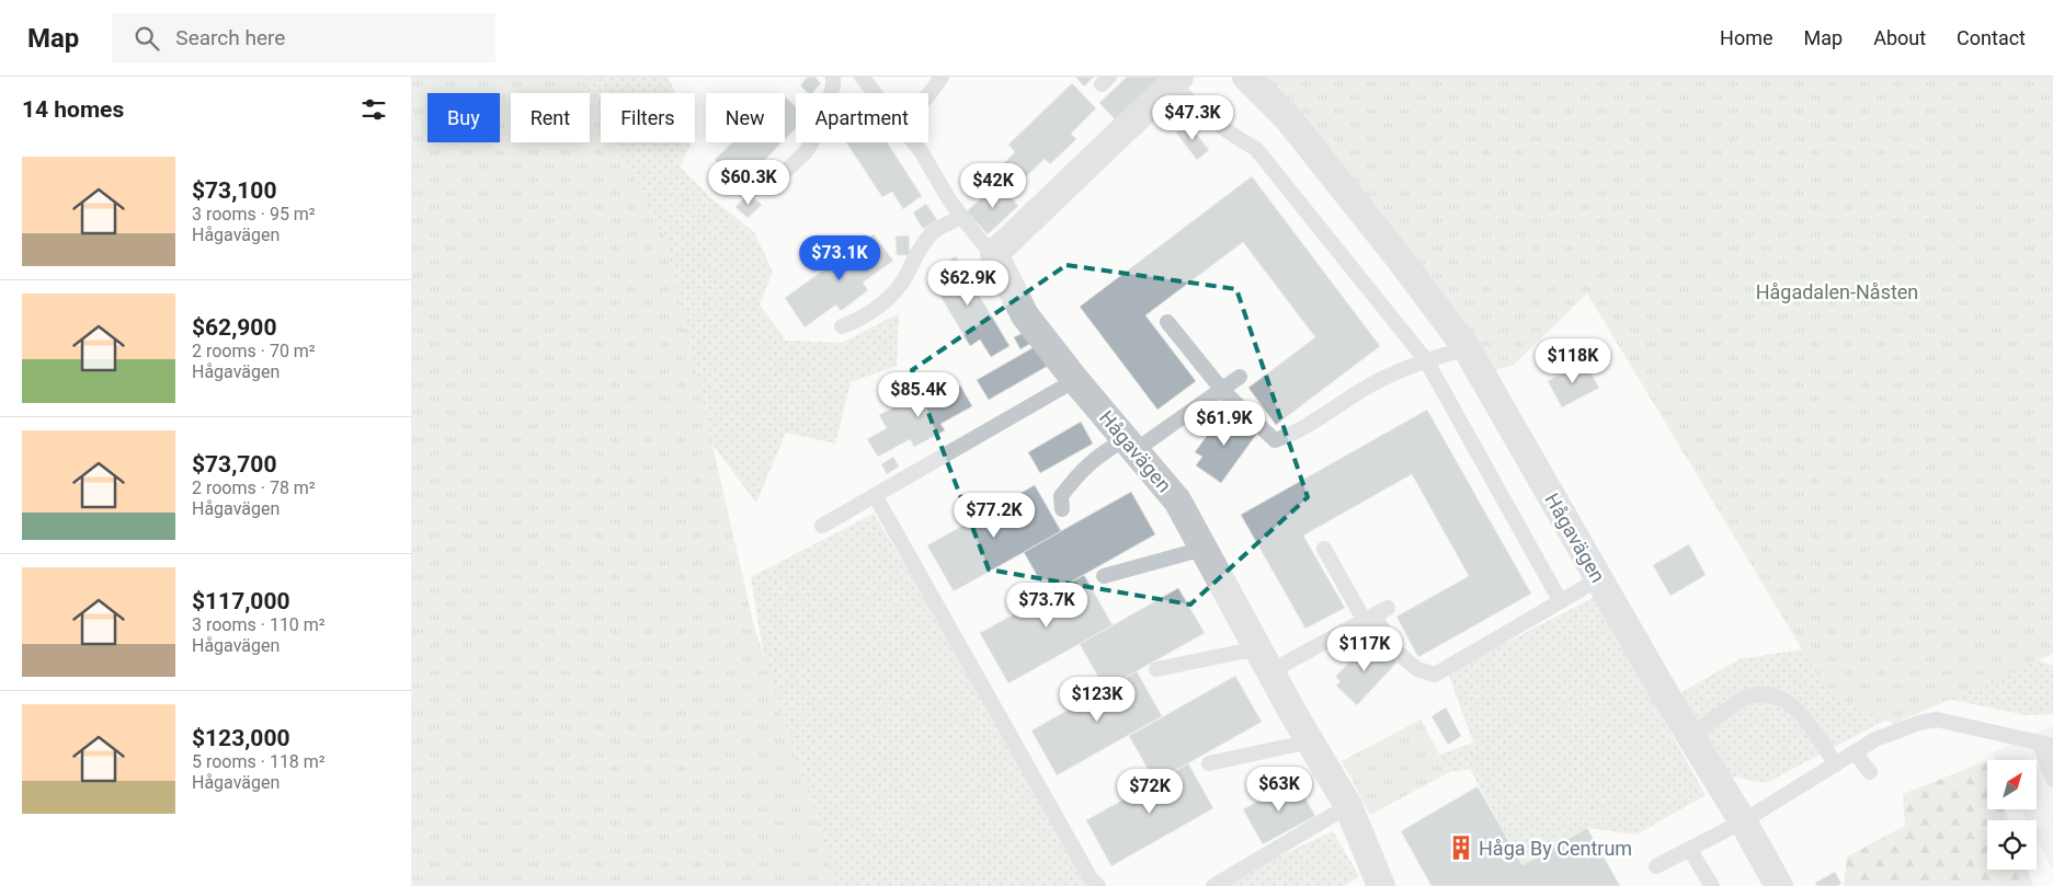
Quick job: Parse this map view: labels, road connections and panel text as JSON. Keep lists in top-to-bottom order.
{
  "streets": {
    "street": ["Hågavägen"]
  },
  "parks": ["Hågadalen-Nåsten"],
  "places": {
    "building": ["Håga By Centrum"]
  },
  "north": "top right",
  "page": {
    "header": "Map",
    "search": "Search here",
    "nav": [
      "Home",
      "Map",
      "About",
      "Contact"
    ],
    "heading": "14 homes",
    "chip": [
      "Buy",
      "Rent",
      "Filters",
      "New",
      "Apartment"
    ],
    "price": [
      "$47.3K",
      "$60.3K",
      "$42K",
      "$73.1K",
      "$62.9K",
      "$118K",
      "$85.4K",
      "$61.9K",
      "$77.2K",
      "$73.7K",
      "$117K",
      "$123K",
      "$63K",
      "$72K"
    ],
    "list": [
      {
        "name": "$73,100",
        "note": "3 rooms · 95 m² · Hågavägen"
      },
      {
        "name": "$62,900",
        "note": "2 rooms · 70 m² · Hågavägen"
      },
      {
        "name": "$73,700",
        "note": "2 rooms · 78 m² · Hågavägen"
      },
      {
        "name": "$117,000",
        "note": "3 rooms · 110 m² · Hågavägen"
      },
      {
        "name": "$123,000",
        "note": "5 rooms · 118 m² · Hågavägen"
      }
    ]
  }
}
